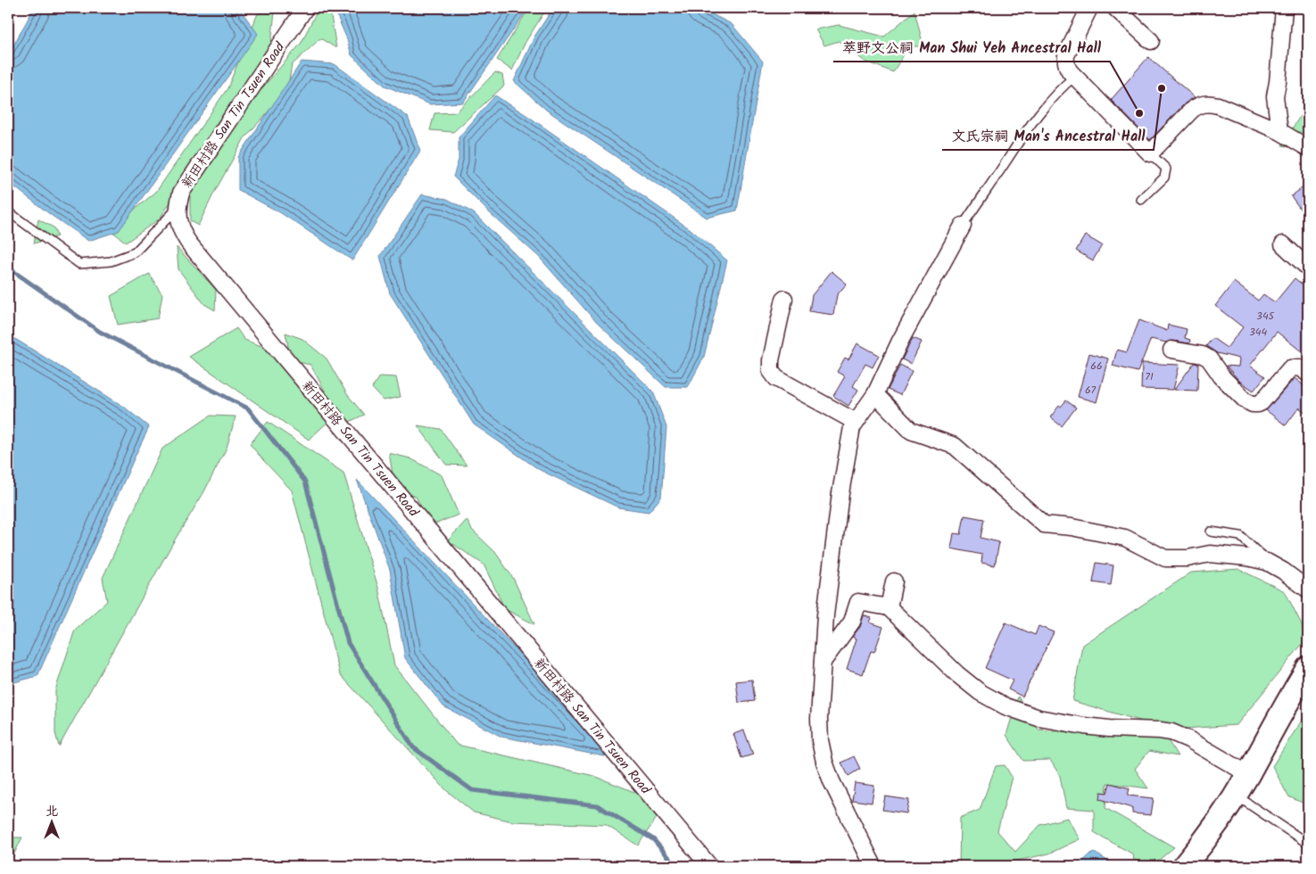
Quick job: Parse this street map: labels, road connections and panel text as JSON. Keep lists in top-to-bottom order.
{
  "streets": {
    "street": ["新田村路 San Tin Tsuen Road"]
  },
  "places": ["文氏宗祠 Man's Ancestral Hall", "萃野文公祠 Man Shui Yeh Ancestral Hall"],
  "house_numbers": [
    "345",
    "344",
    "66",
    "71",
    "67"
  ],
  "north": "top"
}
